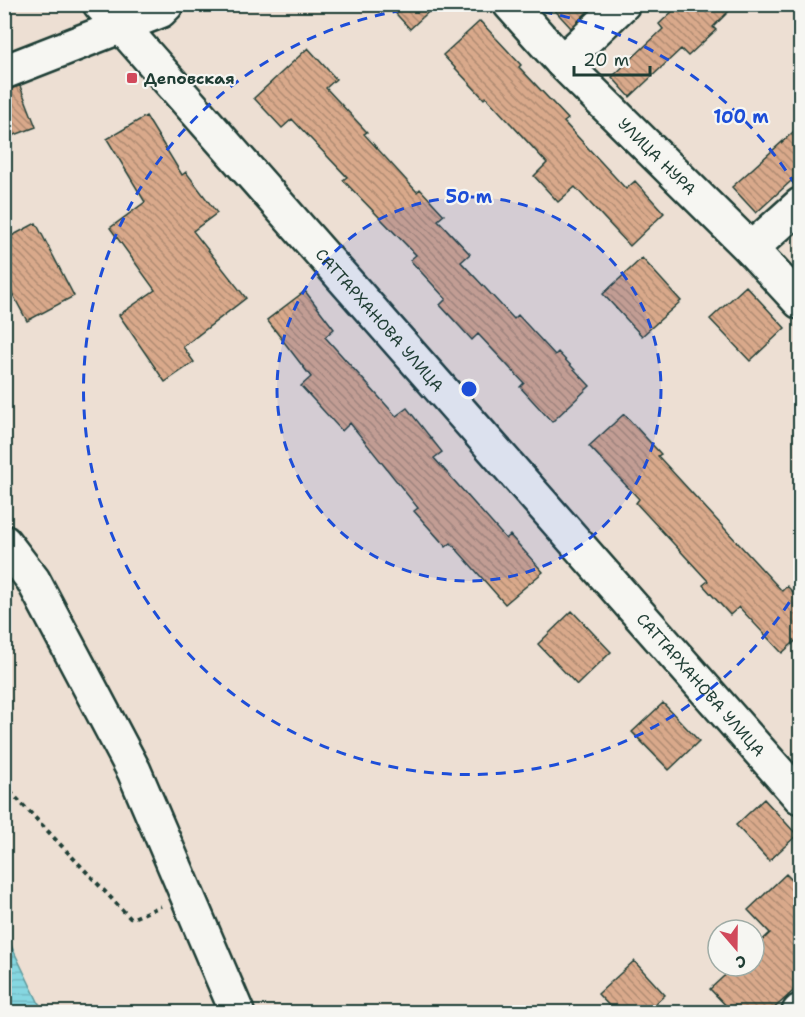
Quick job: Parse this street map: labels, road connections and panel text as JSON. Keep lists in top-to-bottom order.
{
  "streets": {
    "street": ["УЛИЦА НУРА", "САТТАРХАНОВА УЛИЦА"]
  },
  "places": {
    "transit": ["Деповская"]
  },
  "scale_bar": "20 m",
  "north": "bottom",
  "rings": ["100 m", "50 m"]
}
